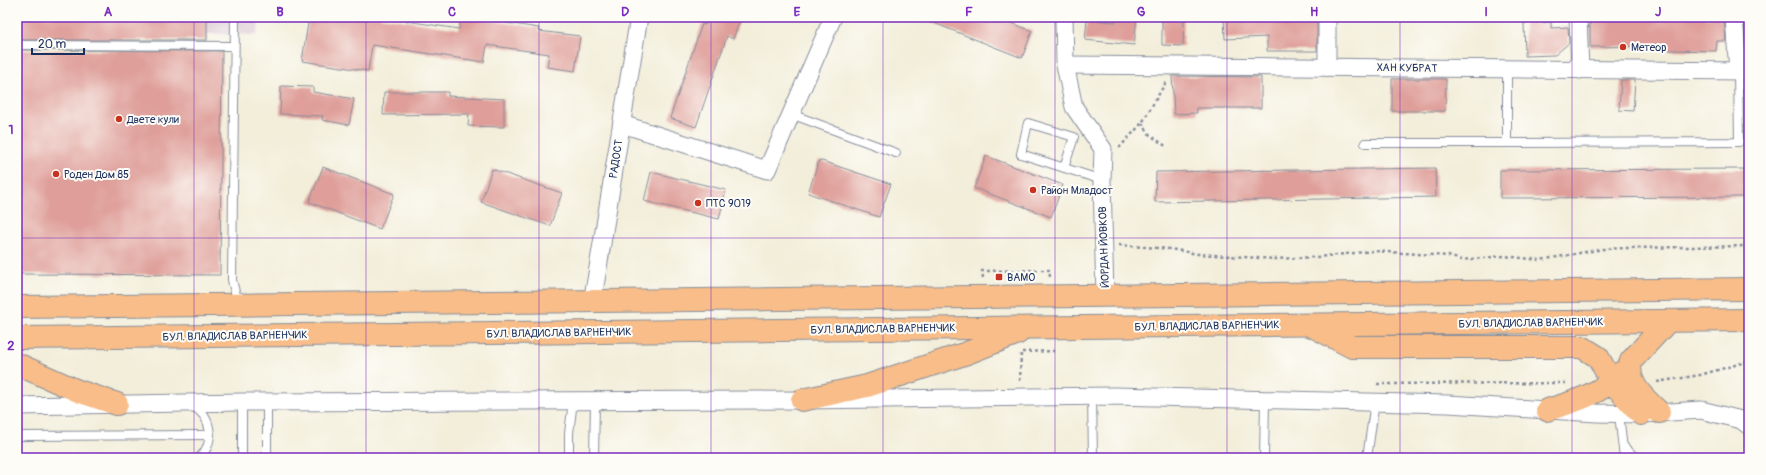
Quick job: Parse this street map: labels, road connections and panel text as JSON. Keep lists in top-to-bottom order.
{
  "streets": {
    "main road": ["БУЛ. ВЛАДИСЛАВ ВАРНЕНЧИК"],
    "street": ["ХАН КУБРАТ", "РАДОСТ", "ЙОРДАН ЙОВКОВ"]
  },
  "crossings": [
    ["ХАН КУБРАТ", "ЙОРДАН ЙОВКОВ"]
  ],
  "places": {
    "other": [
      "Метеор",
      "Двете кули",
      "Роден Дом 85",
      "Район Младост",
      "ПТС 9019"
    ],
    "transit": ["ВАМО"]
  },
  "scale_bar": "20 m",
  "grid": {
    "columns": [
      "A",
      "B",
      "C",
      "D",
      "E",
      "F",
      "G",
      "H",
      "I",
      "J"
    ],
    "rows": ["1", "2"]
  }
}
